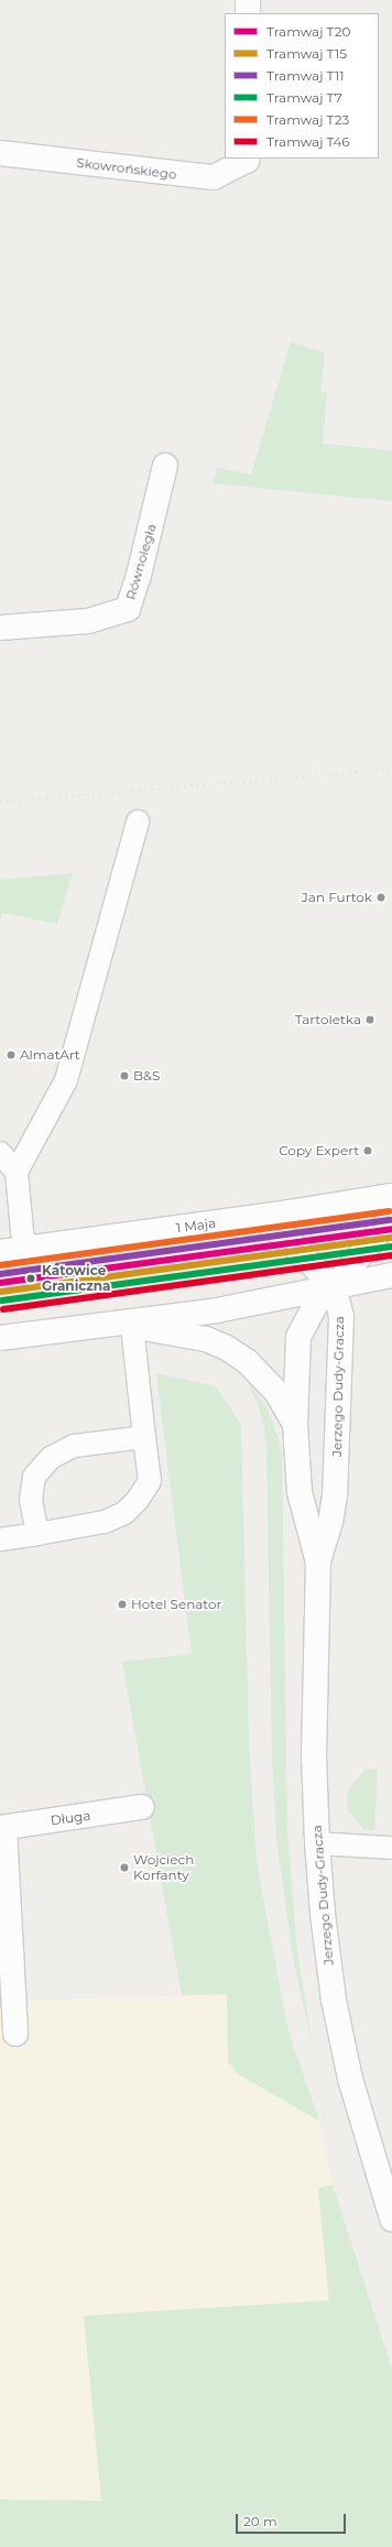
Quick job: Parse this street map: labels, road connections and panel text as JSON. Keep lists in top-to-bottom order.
{
  "streets": {
    "street": [
      "Skowrońskiego",
      "Równoległa",
      "1 Maja",
      "Jerzego Dudy-Gracza",
      "Długa"
    ]
  },
  "places": [
    "Jan Furtok",
    "Tartoletka",
    "AlmatArt",
    "B&S",
    "Copy Expert",
    "Katowice Graniczna",
    "Hotel Senator",
    "Wojciech Korfanty"
  ],
  "lines": [
    "tram line T23",
    "tram line T11",
    "tram line T20",
    "tram line T15",
    "tram line T7",
    "tram line T46"
  ],
  "legend": [
    "Tramwaj T20",
    "Tramwaj T15",
    "Tramwaj T11",
    "Tramwaj T7",
    "Tramwaj T23",
    "Tramwaj T46"
  ],
  "scale_bar": "20 m"
}
